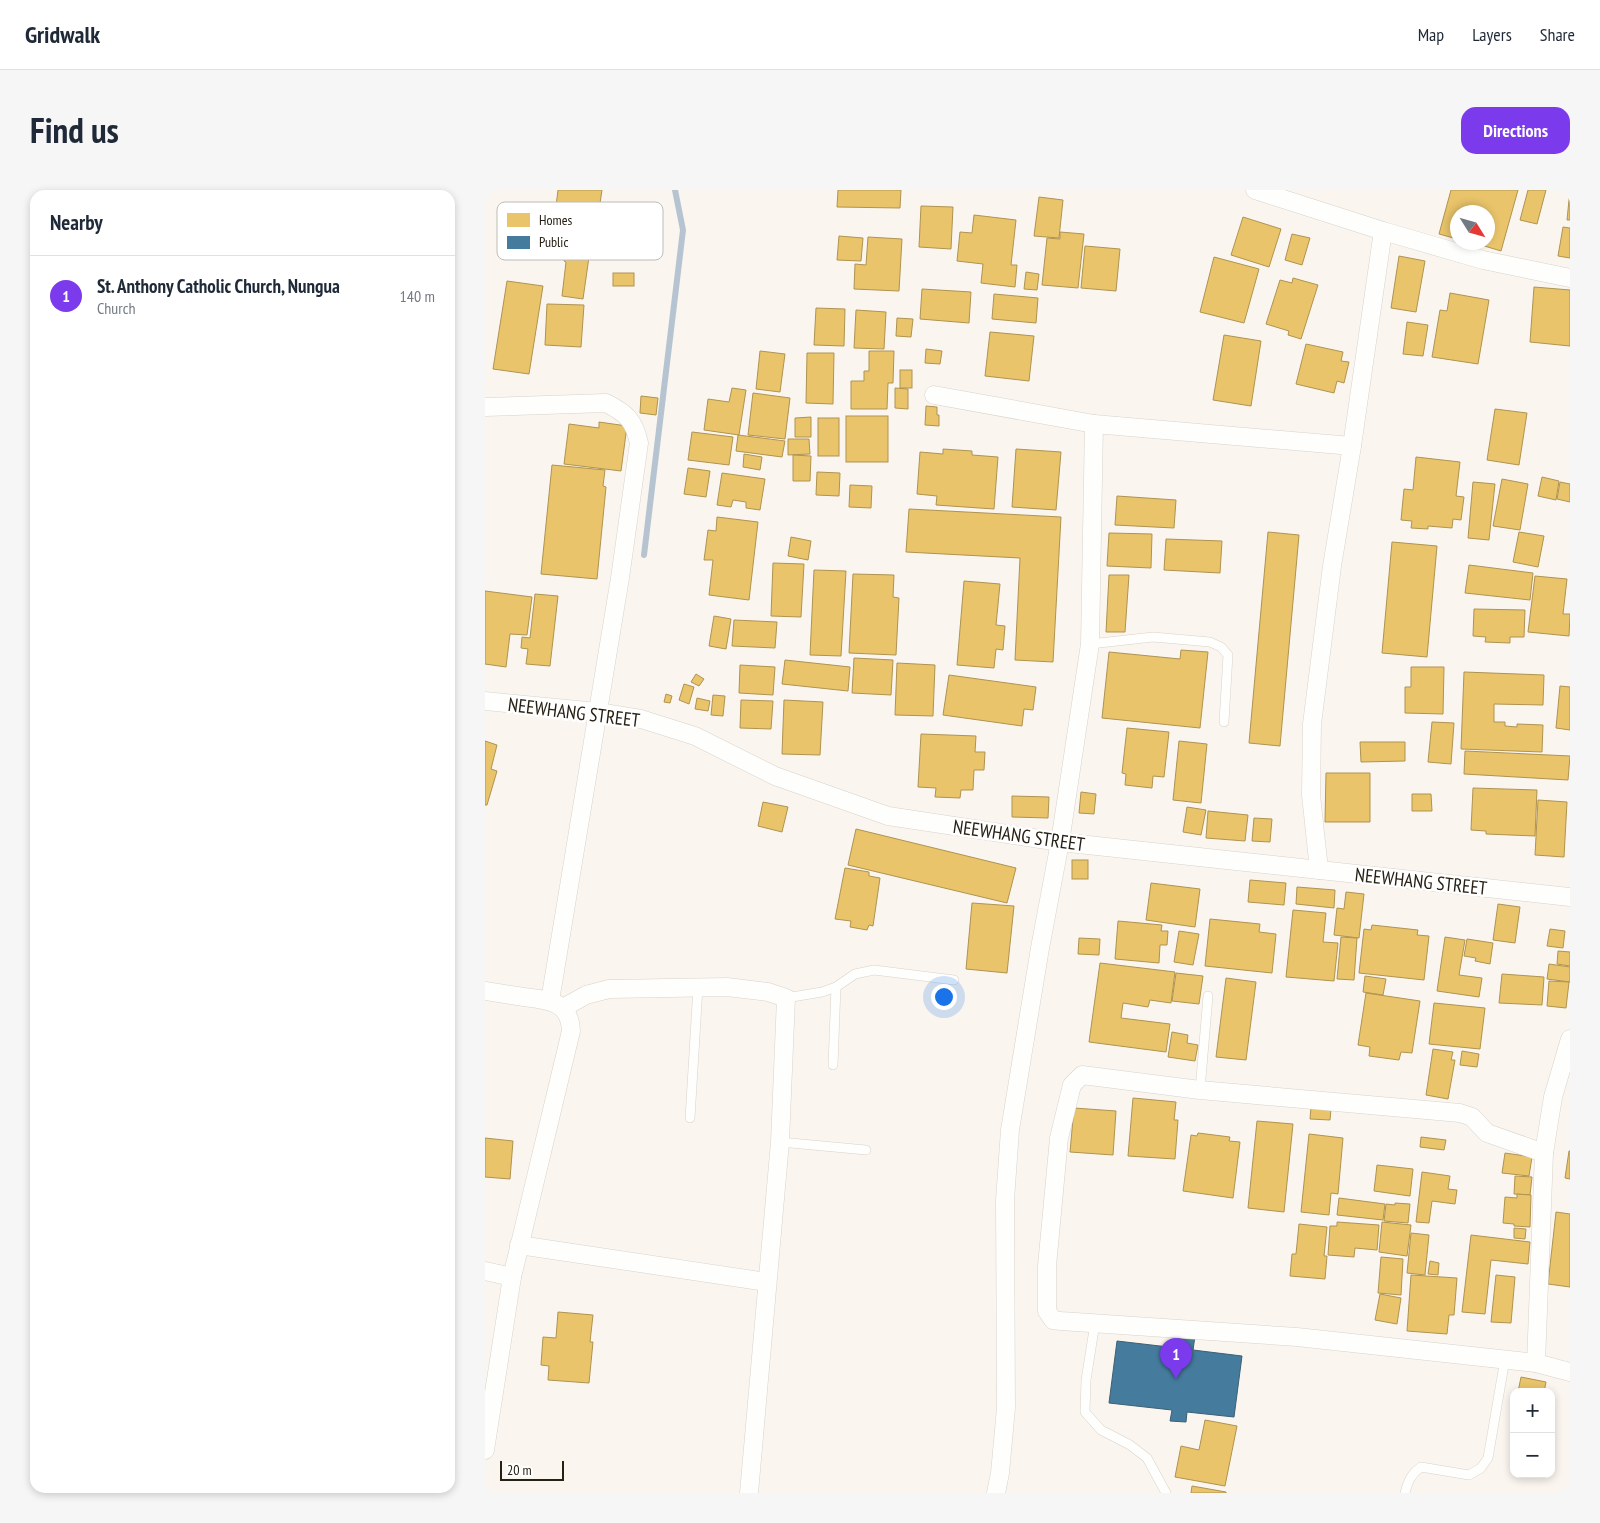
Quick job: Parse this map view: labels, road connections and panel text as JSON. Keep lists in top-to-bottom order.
{
  "streets": {
    "street": ["NEEWHANG STREET"]
  },
  "legend": ["Homes", "Public"],
  "scale_bar": "20 m",
  "north": "bottom right",
  "page": {
    "header": "Gridwalk",
    "nav": ["Map", "Layers", "Share"],
    "title": "Find us",
    "buttons": "Directions",
    "heading": "Nearby",
    "list": [
      {
        "mark": "1",
        "name": "St. Anthony Catholic Church, Nungua",
        "note": "Church",
        "value": "140 m"
      }
    ],
    "pins": "1",
    "map_buttons": ["+", "−"],
    "scale": "20 m"
  }
}
